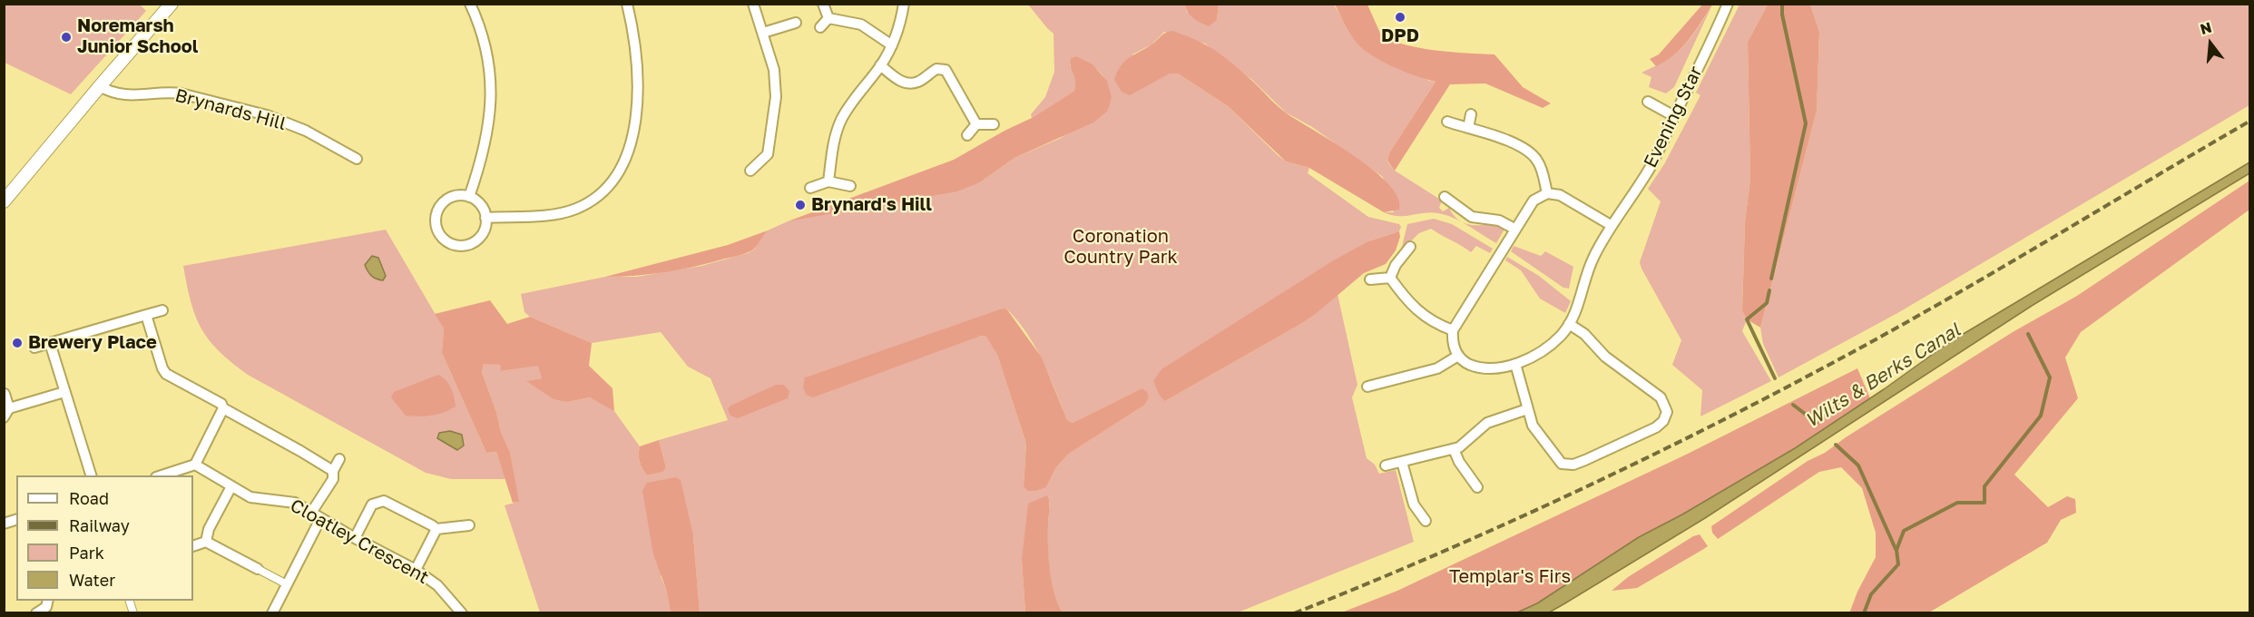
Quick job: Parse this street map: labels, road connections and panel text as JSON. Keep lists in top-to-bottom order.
{
  "streets": {
    "street": ["Brynards Hill", "Evening Star", "Cloatley Crescent"]
  },
  "water": ["Wilts & Berks Canal"],
  "parks": ["Coronation Country Park", "Templar's Firs"],
  "places": [
    "DPD",
    "Noremarsh Junior School",
    "Brynard's Hill",
    "Brewery Place"
  ],
  "legend": [
    "Road",
    "Railway",
    "Park",
    "Water"
  ],
  "north": "top"
}
